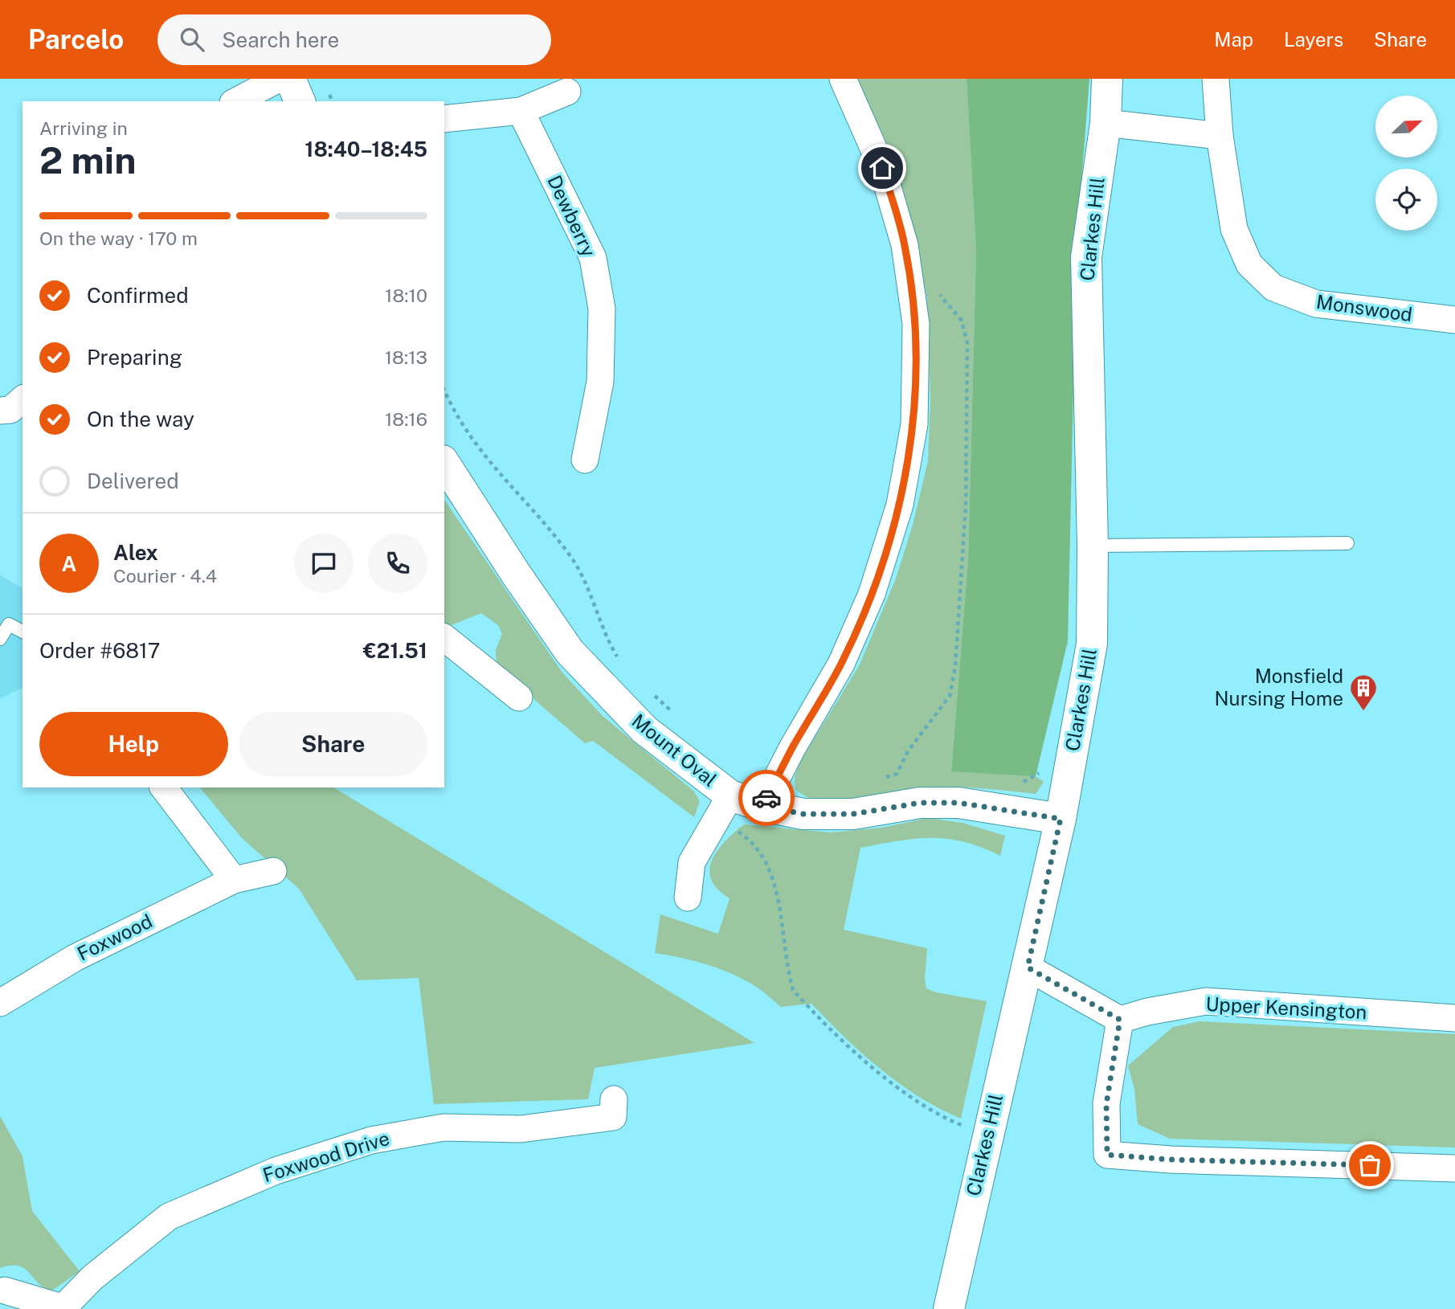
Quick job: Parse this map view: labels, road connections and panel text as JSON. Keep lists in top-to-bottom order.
{
  "streets": {
    "street": [
      "Dewberry",
      "Clarkes Hill",
      "Monswood",
      "Mount Oval",
      "Foxwood",
      "Upper Kensington",
      "Foxwood Drive"
    ]
  },
  "crossings": [
    ["Clarkes Hill", "Mount Oval"]
  ],
  "places": {
    "building": ["Monsfield Nursing Home"]
  },
  "north": "top right",
  "page": {
    "header": "Parcelo",
    "search": "Search here",
    "nav": ["Map", "Layers", "Share"],
    "heading": ["2 min", "Arriving in", "18:40–18:45"],
    "panel": [
      "Alex",
      "Courier · 4.4",
      "Order #6817",
      "€21.51"
    ],
    "bar": "On the way · 170 m",
    "list": [
      ["Confirmed", "18:10"],
      ["Preparing", "18:13"],
      ["On the way", "18:16"],
      "Delivered"
    ],
    "round": "A",
    "buttons": ["Help", "Share"]
  }
}
